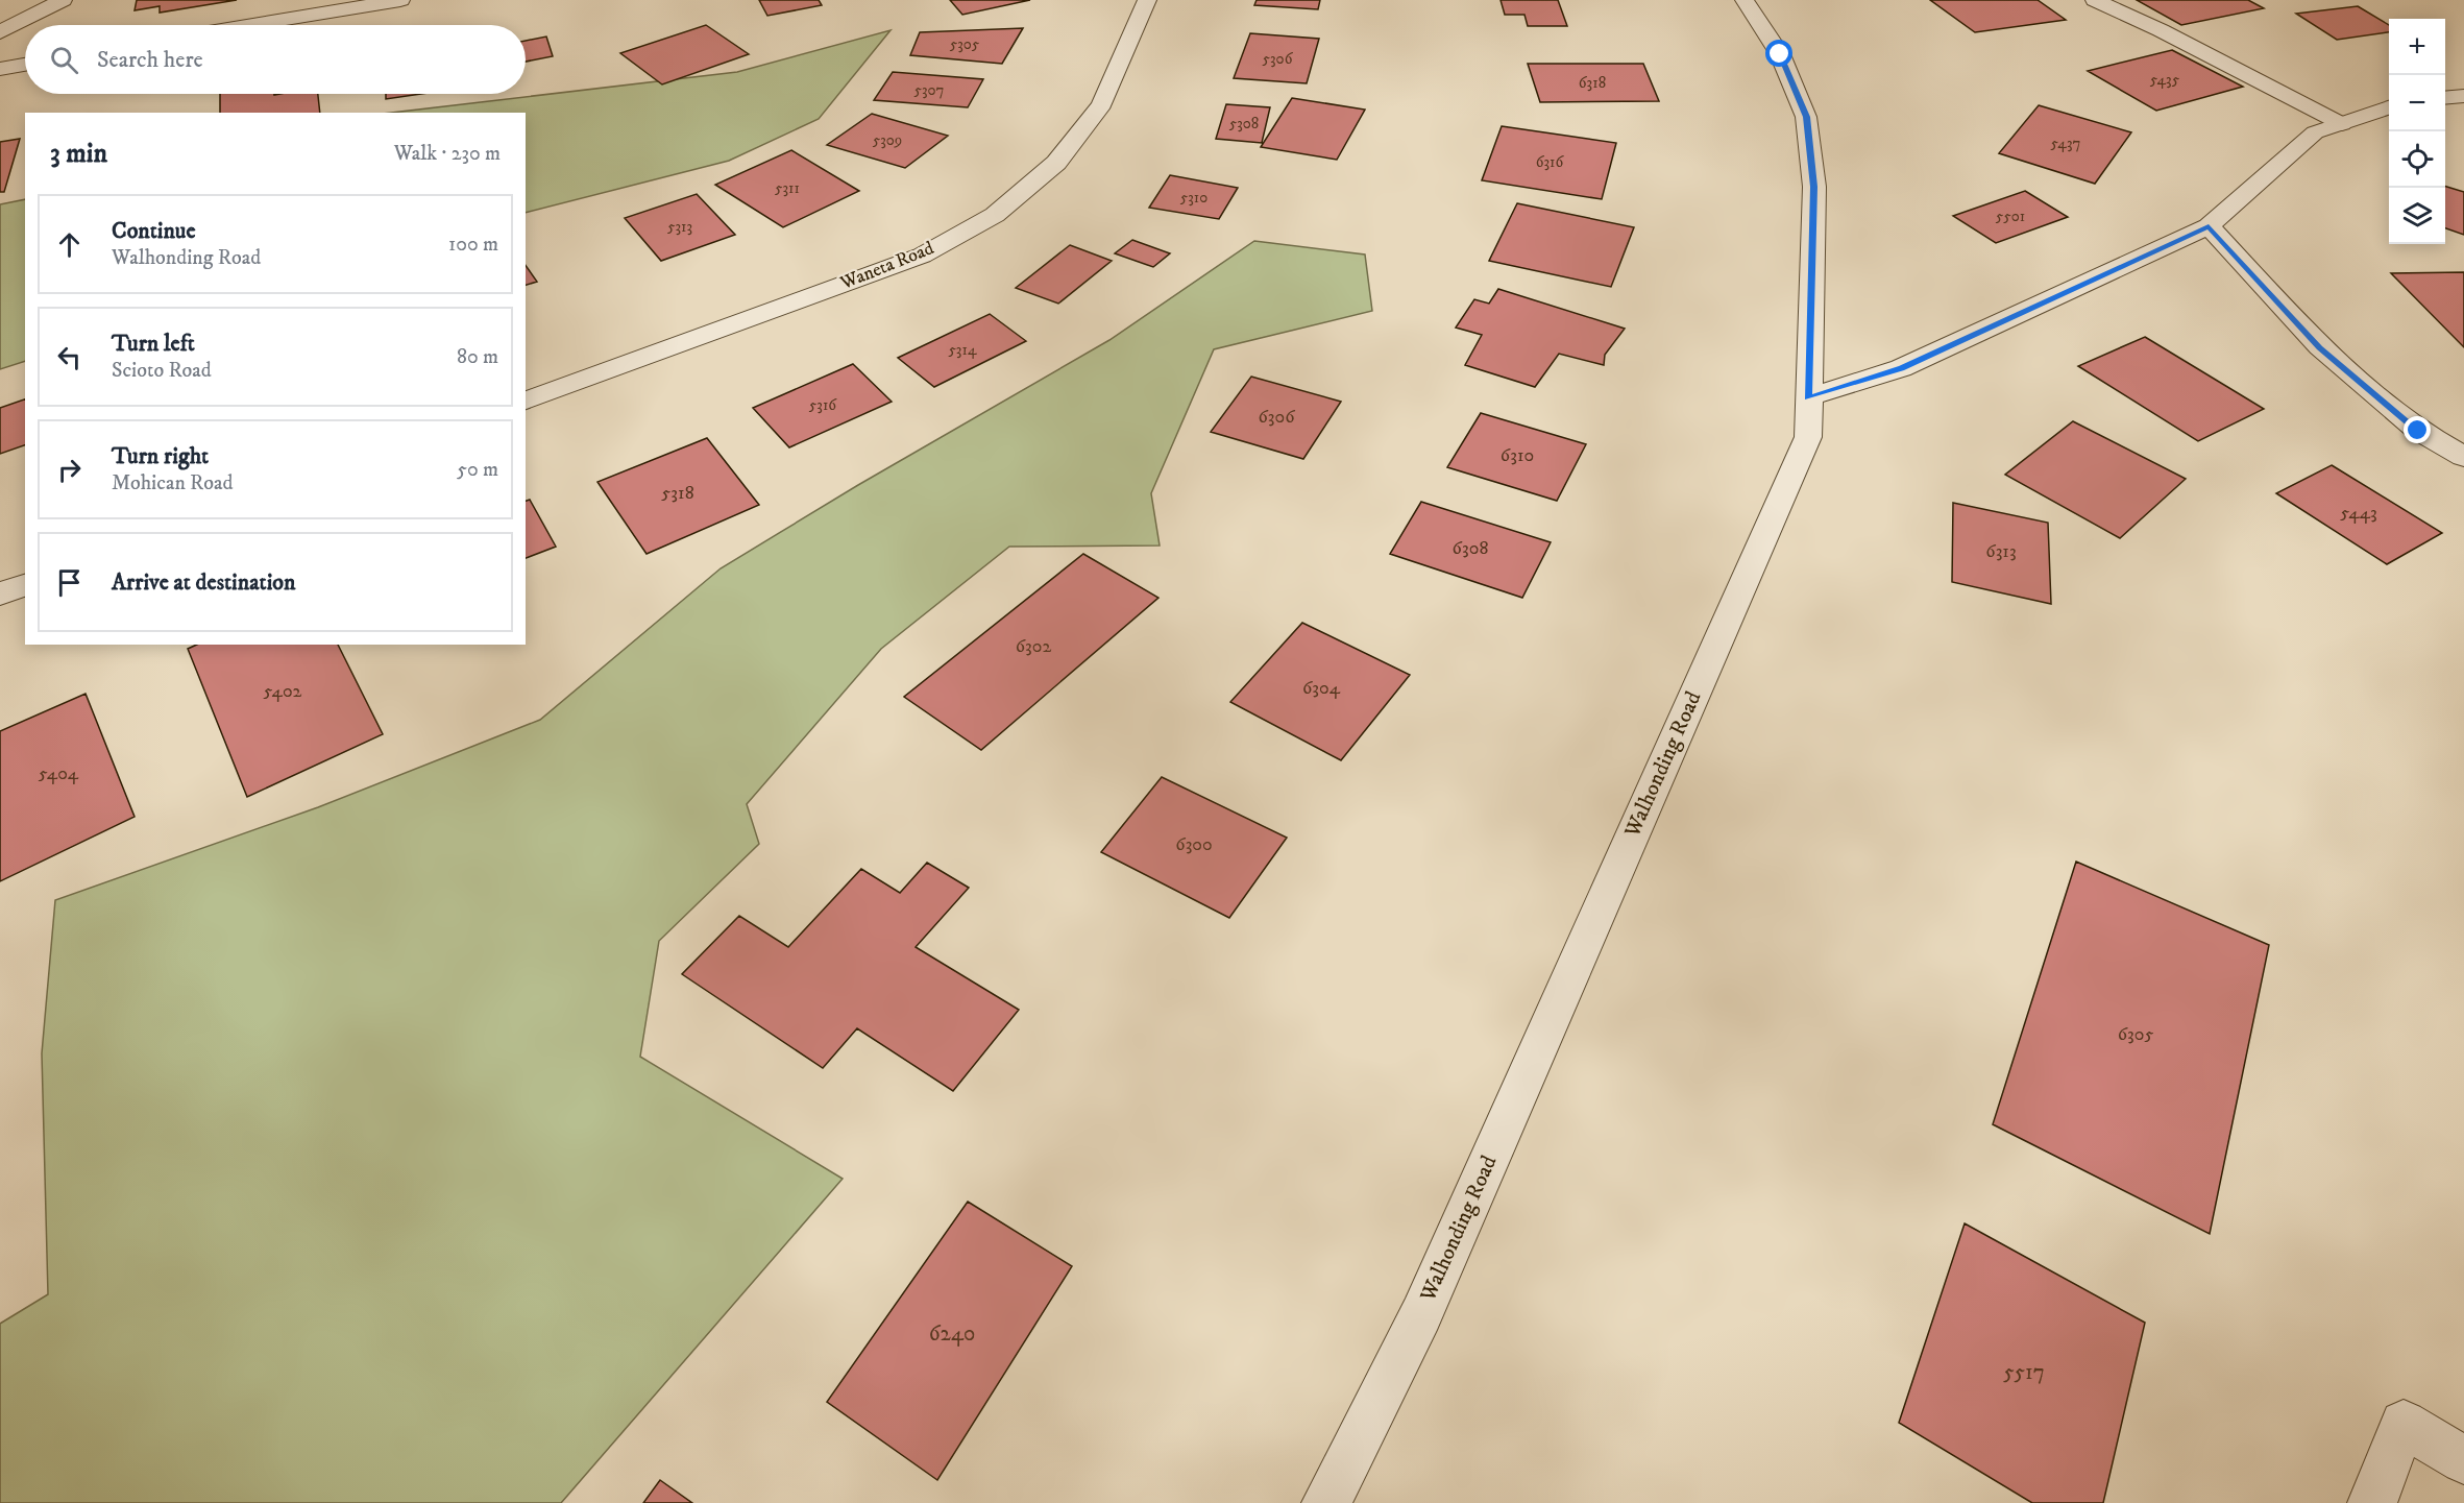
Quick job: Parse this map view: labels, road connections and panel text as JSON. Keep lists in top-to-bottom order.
{
  "streets": {
    "street": ["Waneta Road", "Walhonding Road"]
  },
  "house_numbers": [
    "5305",
    "5306",
    "5435",
    "6318",
    "5307",
    "5308",
    "5309",
    "5437",
    "6316",
    "5311",
    "5310",
    "5501",
    "5313",
    "5314",
    "5316",
    "6306",
    "6310",
    "5318",
    "5443",
    "6308",
    "6313",
    "6302",
    "6304",
    "5402",
    "5404",
    "6300",
    "6305",
    "6240",
    "5517"
  ],
  "page": {
    "map_buttons": ["+", "−"],
    "search": "Search here",
    "heading": ["3 min", "Walk · 230 m"],
    "list": [
      ["Continue", "Walhonding Road", "100 m"],
      ["Turn left", "Scioto Road", "80 m"],
      ["Turn right", "Mohican Road", "50 m"],
      "Arrive at destination"
    ]
  }
}
